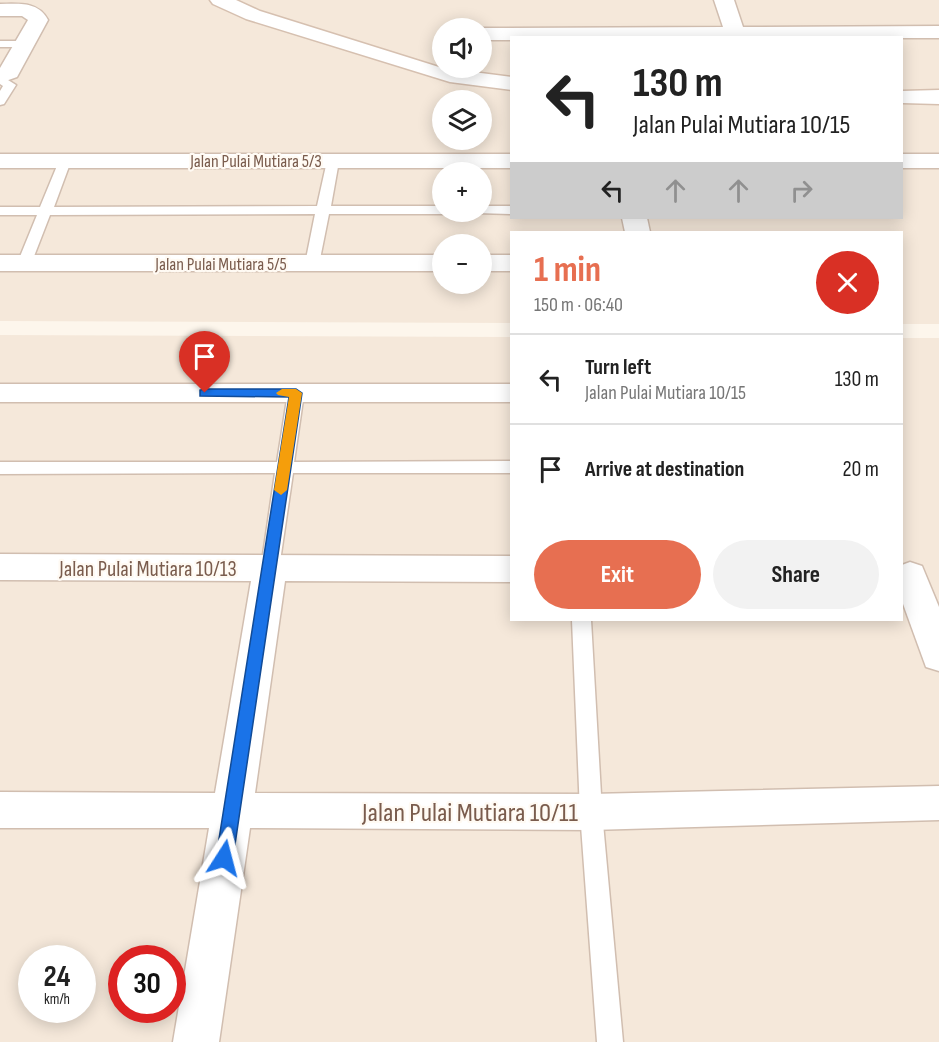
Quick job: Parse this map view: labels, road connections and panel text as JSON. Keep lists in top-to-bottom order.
{
  "streets": {
    "street": [
      "Jalan Pulai Mutiara 5/3",
      "Jalan Pulai Mutiara 5/5",
      "Jalan Pulai Mutiara 10/13",
      "Jalan Pulai Mutiara 10/11"
    ]
  },
  "page": {
    "map_buttons": ["+", "−"],
    "turn": ["130 m", "Jalan Pulai Mutiara 10/15"],
    "heading": ["1 min", "150 m · 06:40"],
    "list": [
      {
        "name": "Turn left",
        "note": "Jalan Pulai Mutiara 10/15",
        "value": "130 m"
      },
      {
        "name": "Arrive at destination",
        "value": "20 m"
      }
    ],
    "buttons": ["Exit", "Share"],
    "speed": "24 km/h",
    "limit": "30"
  }
}
